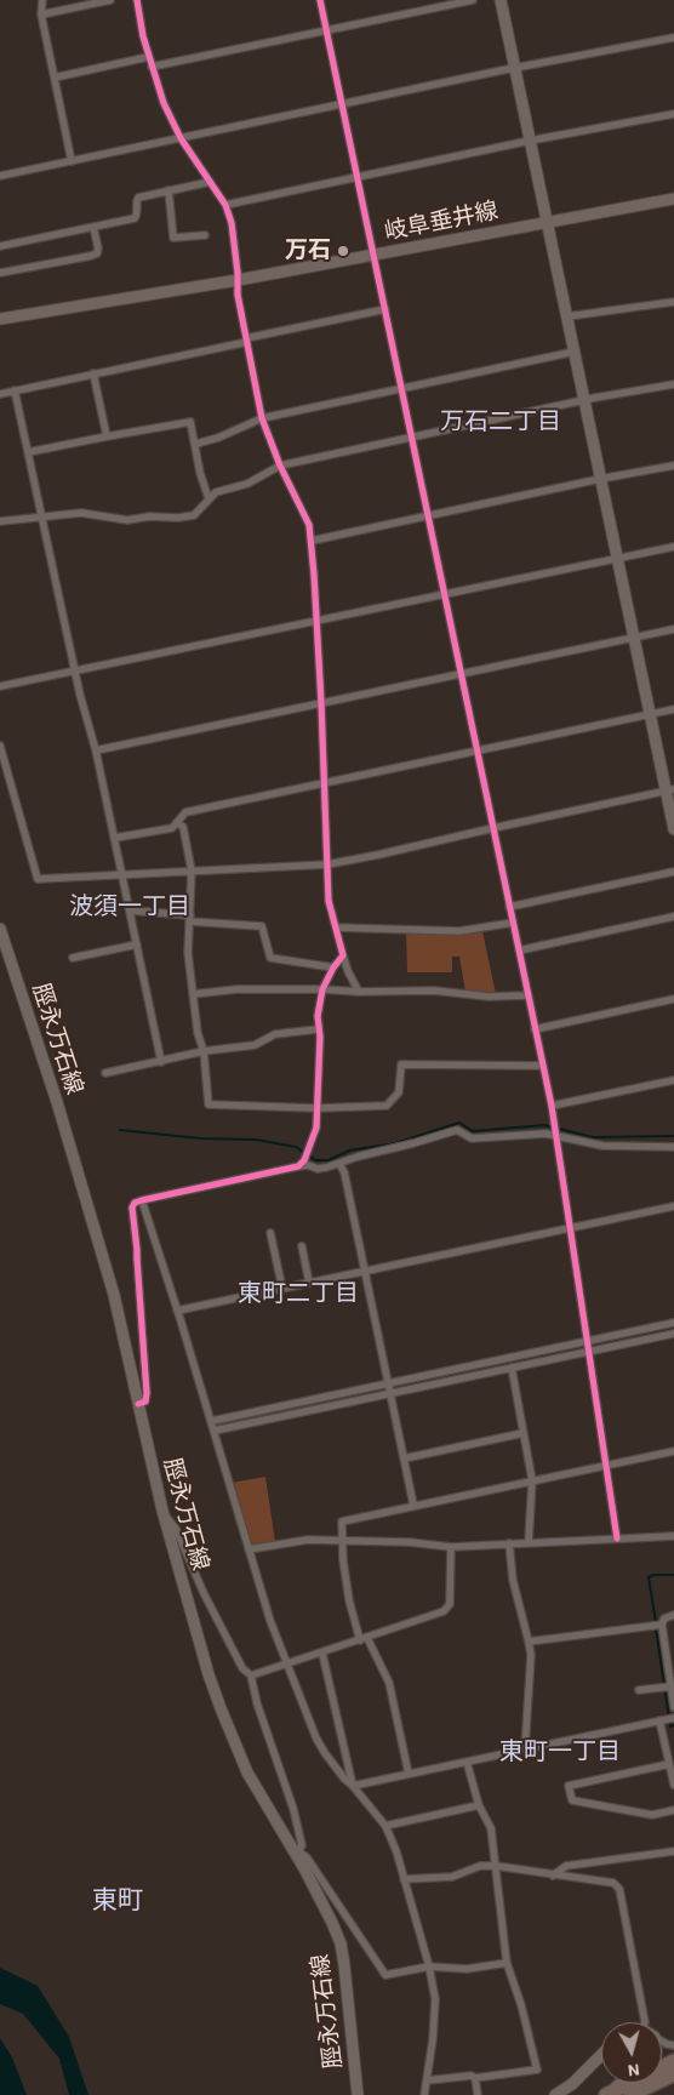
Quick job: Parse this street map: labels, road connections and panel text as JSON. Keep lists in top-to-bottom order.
{
  "streets": {
    "main road": ["岐阜垂井線", "脛永万石線"]
  },
  "districts": [
    "万石二丁目",
    "波須一丁目",
    "東町二丁目",
    "東町一丁目",
    "東町"
  ],
  "places": ["万石"],
  "north": "bottom"
}
